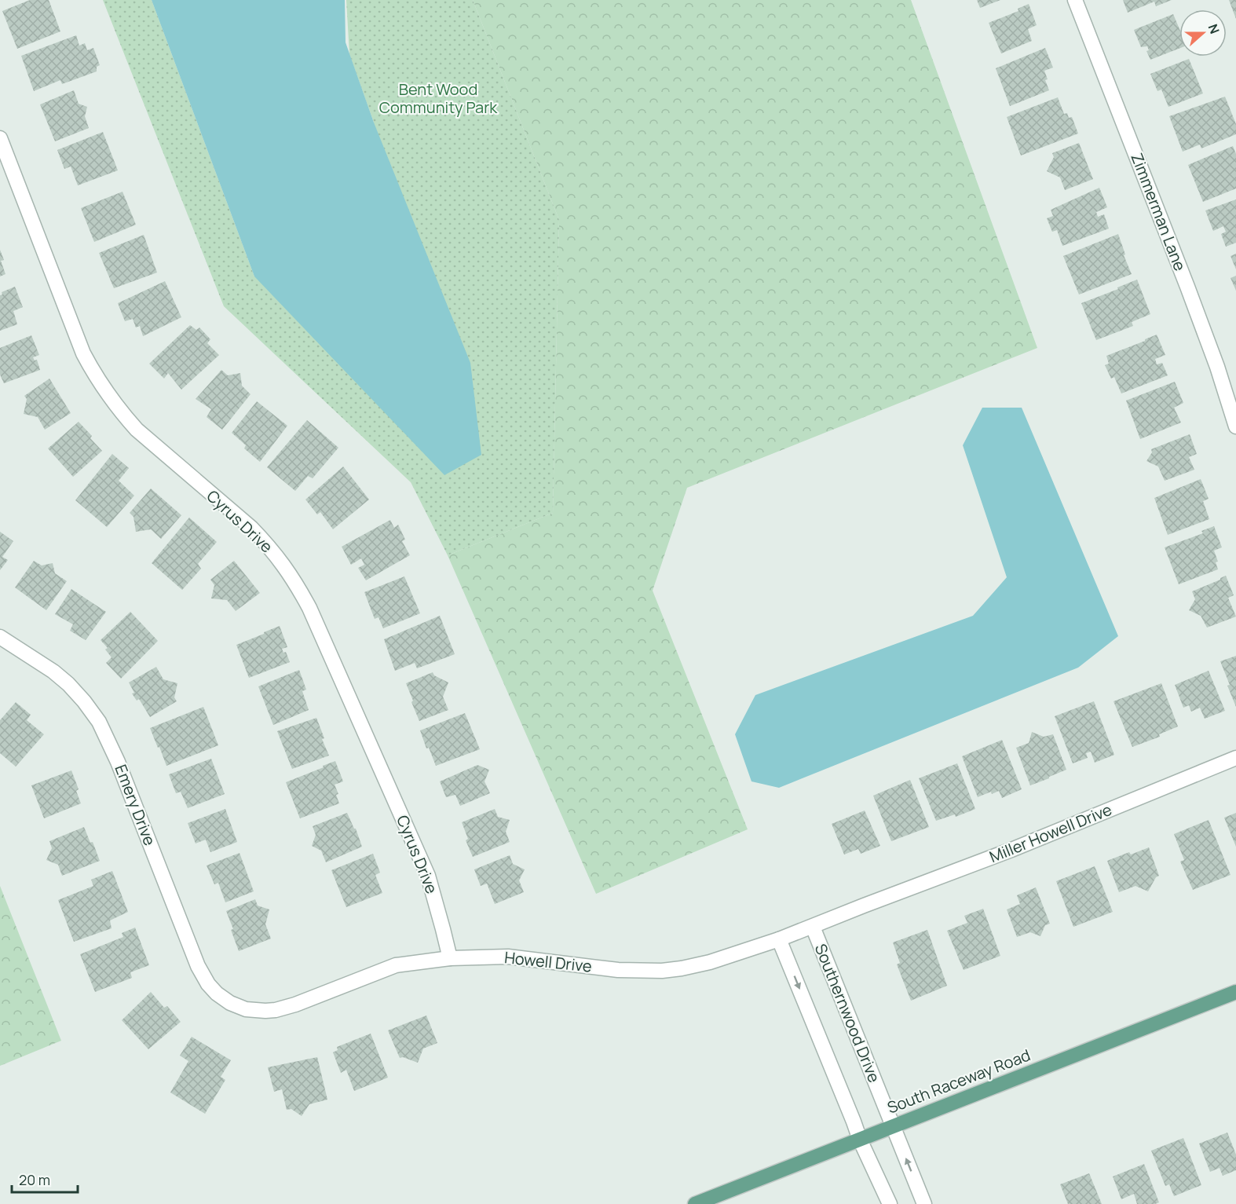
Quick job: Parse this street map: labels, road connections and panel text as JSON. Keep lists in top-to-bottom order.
{
  "streets": {
    "main road": ["South Raceway Road"],
    "street": [
      "Zimmerman Lane",
      "Cyrus Drive",
      "Emery Drive",
      "Miller Howell Drive",
      "Howell Drive",
      "Southernwood Drive"
    ]
  },
  "crossings": [
    ["Cyrus Drive", "Howell Drive"],
    ["Emery Drive", "Howell Drive"],
    ["Miller Howell Drive", "Howell Drive"],
    ["Howell Drive", "Southernwood Drive"],
    ["Southernwood Drive", "South Raceway Road"]
  ],
  "parks": ["Bent Wood Community Park"],
  "scale_bar": "20 m",
  "north": "right"
}
